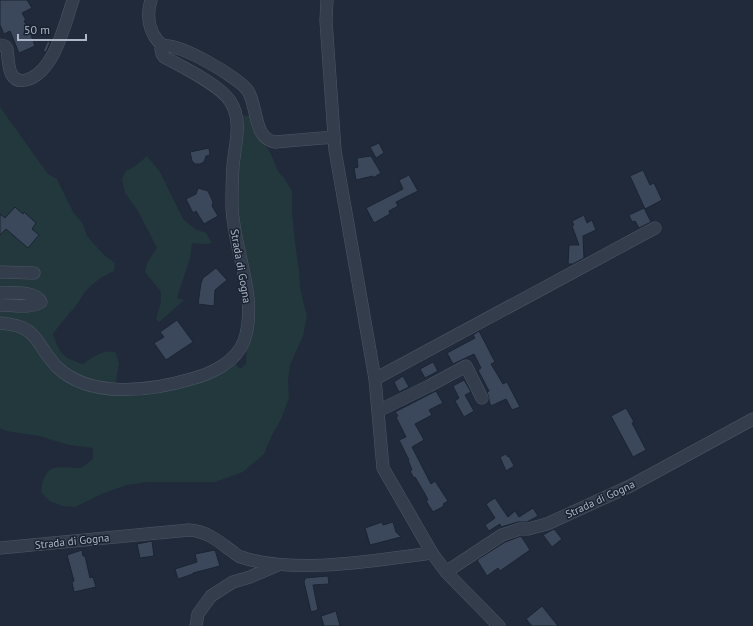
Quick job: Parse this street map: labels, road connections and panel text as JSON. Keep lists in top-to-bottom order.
{
  "streets": {
    "street": ["Strada di Gogna"]
  },
  "scale_bar": "50 m"
}
